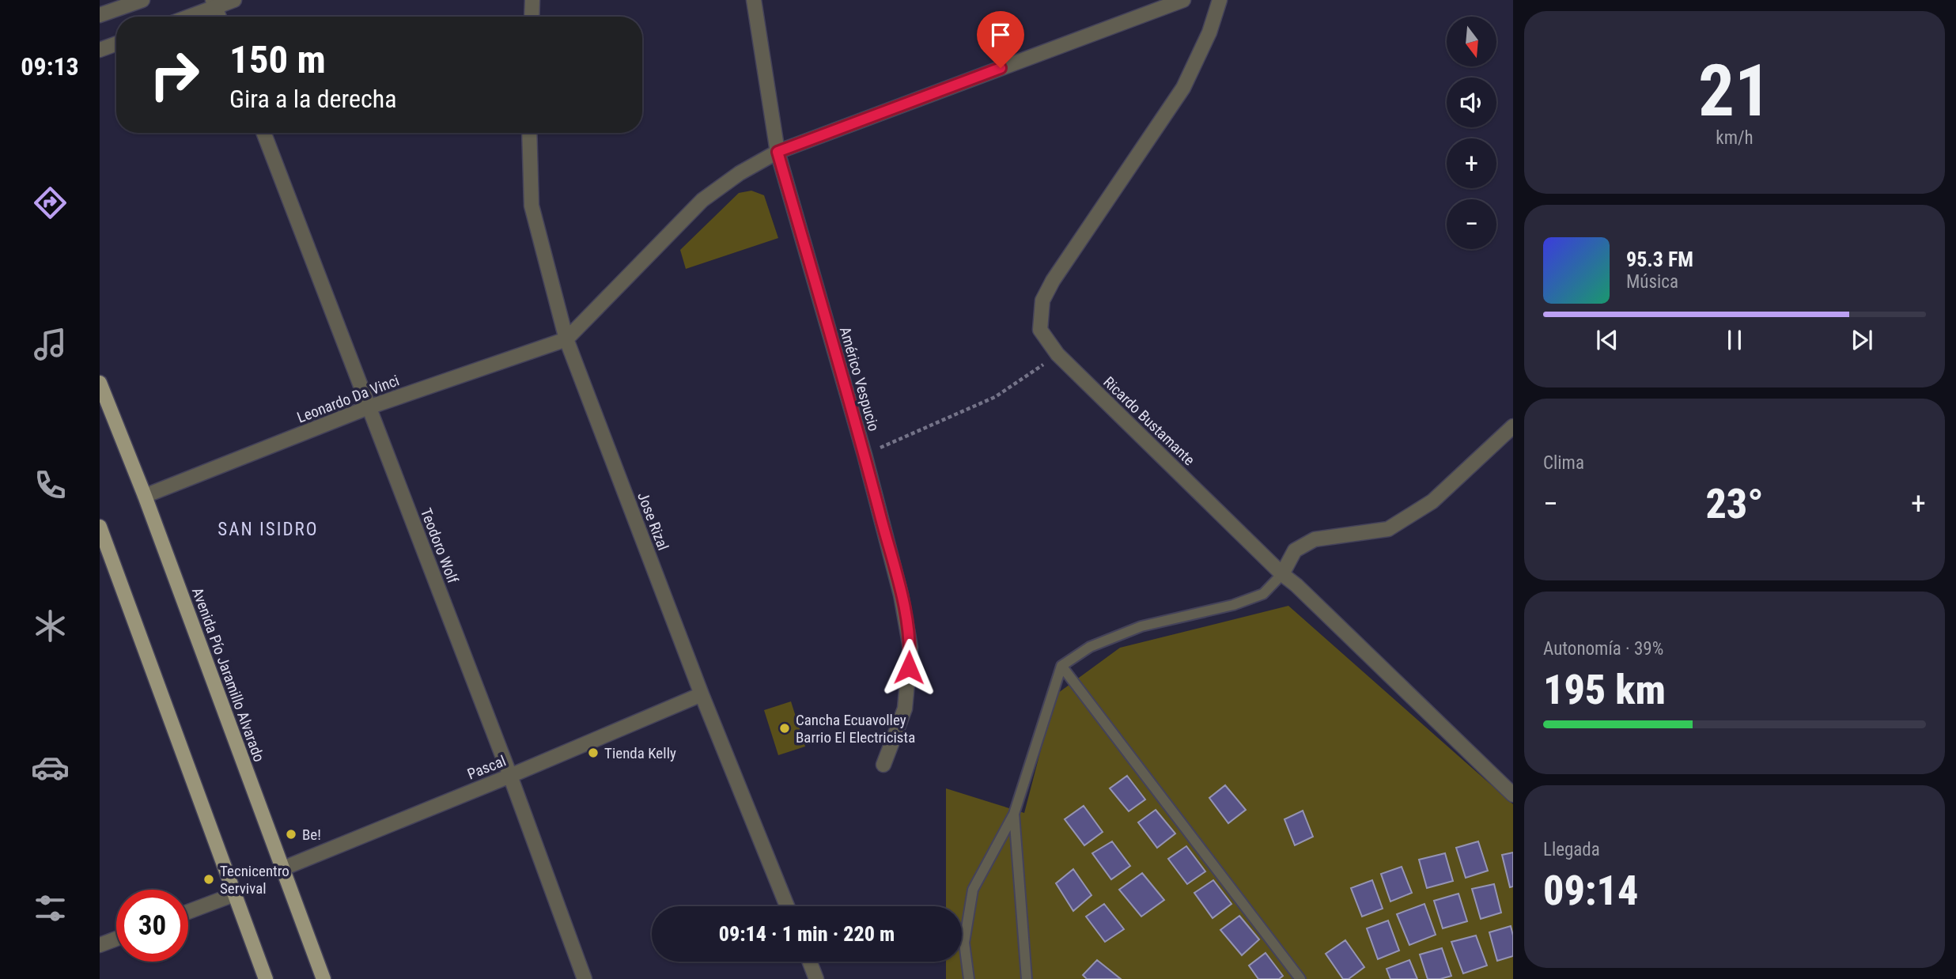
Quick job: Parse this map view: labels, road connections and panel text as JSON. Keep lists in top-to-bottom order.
{
  "streets": {
    "main road": ["Avenida Pío Jaramillo Alvarado"],
    "street": [
      "Américo Vespucio",
      "Leonardo Da Vinci",
      "Ricardo Bustamante",
      "Jose Rizal",
      "Teodoro Wolf",
      "Pascal"
    ]
  },
  "crossings": [
    ["Leonardo Da Vinci", "Jose Rizal"],
    ["Leonardo Da Vinci", "Teodoro Wolf"],
    ["Leonardo Da Vinci", "Avenida Pío Jaramillo Alvarado"],
    ["Jose Rizal", "Pascal"],
    ["Teodoro Wolf", "Pascal"],
    ["Avenida Pío Jaramillo Alvarado", "Pascal"]
  ],
  "districts": ["SAN ISIDRO"],
  "places": [
    "Cancha Ecuavolley Barrio El Electricista",
    "Tienda Kelly",
    "Be!",
    "Tecnicentro Servival"
  ],
  "north": "bottom",
  "page": {
    "tabs": "09:13",
    "tile": [
      ["21", "km/h"],
      "Clima",
      ["Autonomía · 39%", "195 km"],
      ["Llegada", "09:14"]
    ],
    "map_buttons": ["+", "−"],
    "turn": ["150 m", "Gira a la derecha"],
    "song": ["95.3 FM", "Música"],
    "heat": ["−", "23°", "+"],
    "limit": "30",
    "trip": "09:14 · 1 min · 220 m"
  }
}
